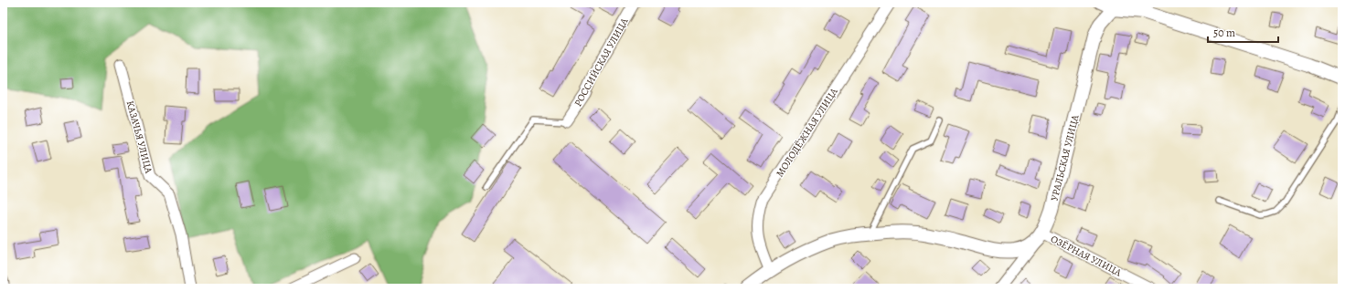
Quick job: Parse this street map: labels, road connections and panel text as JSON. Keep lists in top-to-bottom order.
{
  "streets": {
    "street": [
      "РОССИЙСКАЯ УЛИЦА",
      "МОЛОДЁЖНАЯ УЛИЦА",
      "КАЗАЧЬЯ УЛИЦА",
      "УРАЛЬСКАЯ УЛИЦА",
      "ОЗЁРНАЯ УЛИЦА"
    ]
  },
  "crossings": [
    ["УРАЛЬСКАЯ УЛИЦА", "ОЗЁРНАЯ УЛИЦА"]
  ],
  "scale_bar": "50 m"
}
